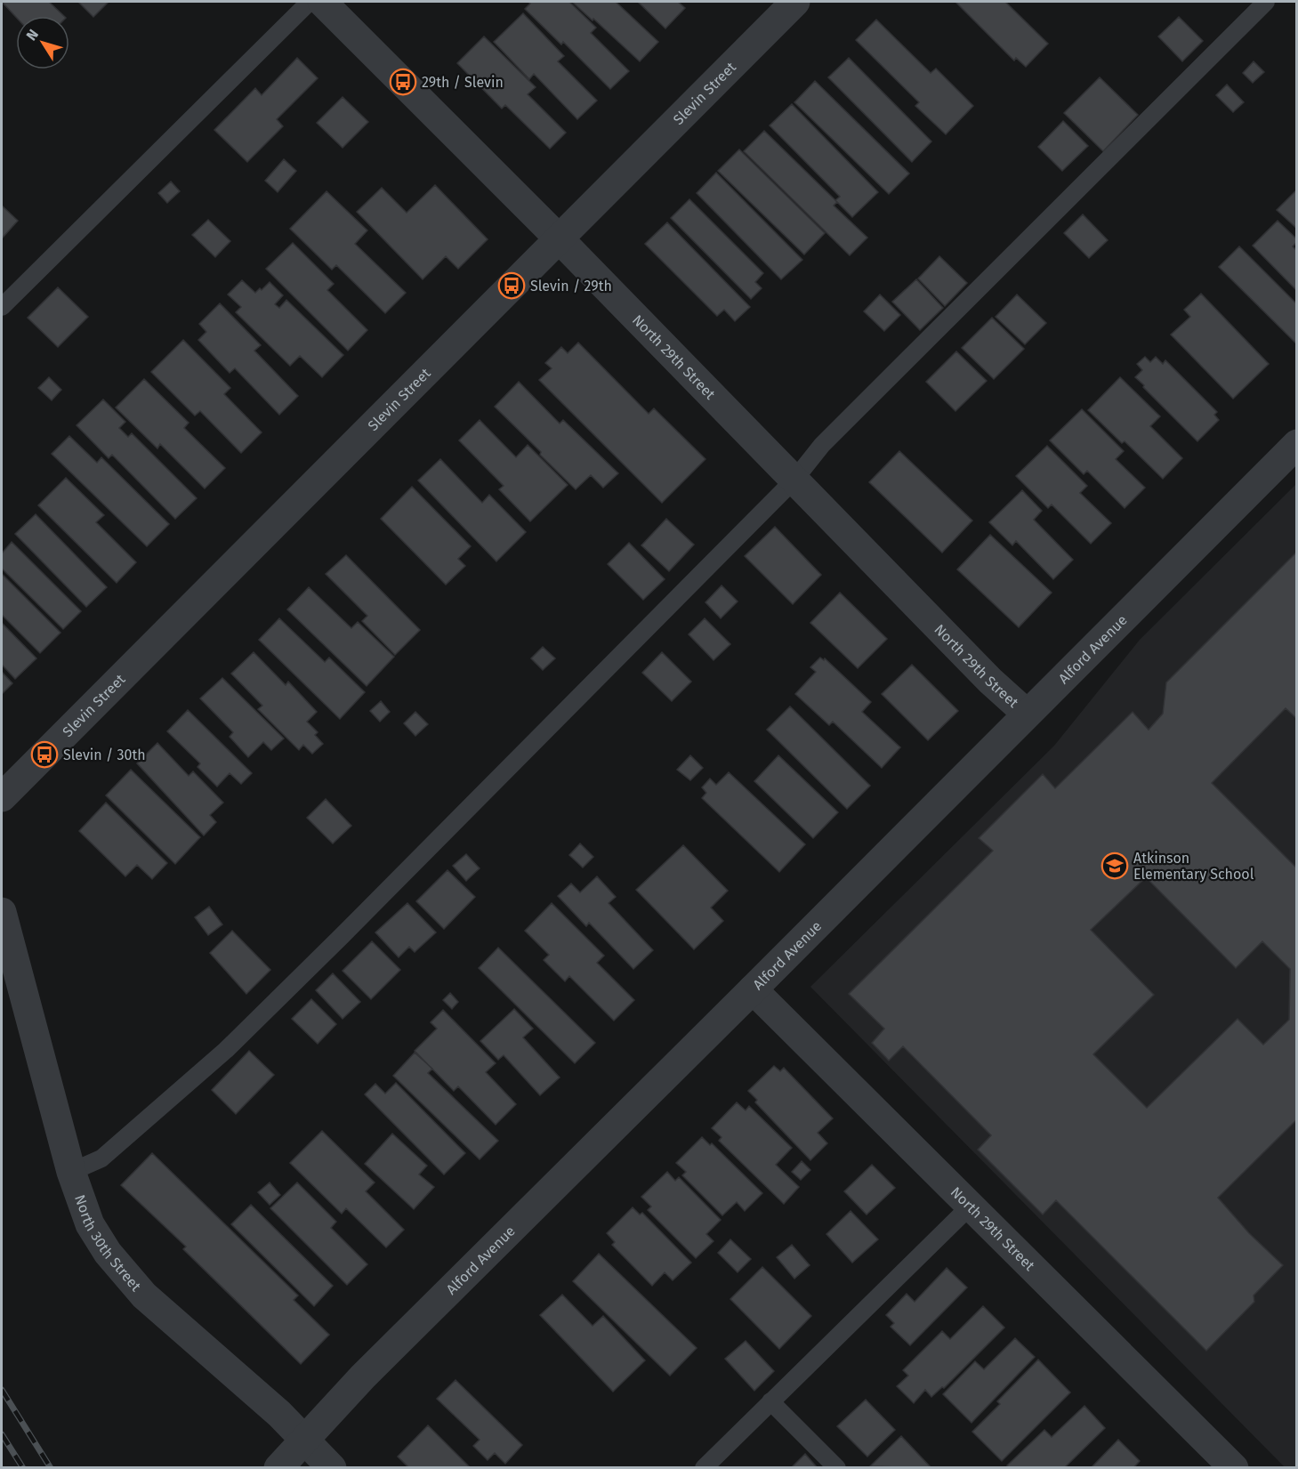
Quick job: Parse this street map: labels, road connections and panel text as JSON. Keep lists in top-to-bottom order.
{
  "streets": {
    "street": [
      "Slevin Street",
      "North 29th Street",
      "Alford Avenue",
      "North 30th Street"
    ]
  },
  "crossings": [
    ["Slevin Street", "North 29th Street"],
    ["North 29th Street", "Alford Avenue"],
    ["Alford Avenue", "North 30th Street"]
  ],
  "places": {
    "bus stop": ["29th / Slevin", "Slevin / 29th", "Slevin / 30th"],
    "school or university": ["Atkinson Elementary School"]
  },
  "north": "top left"
}
